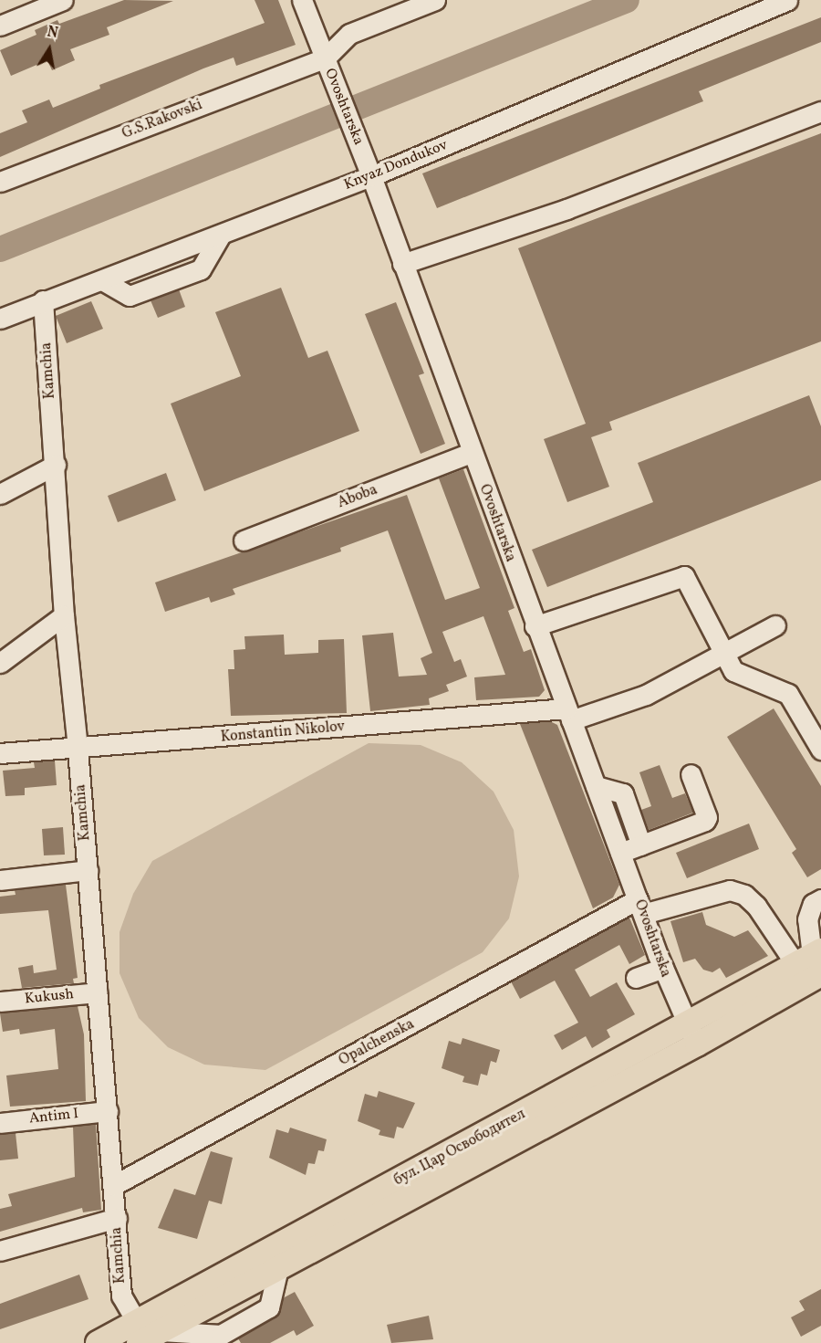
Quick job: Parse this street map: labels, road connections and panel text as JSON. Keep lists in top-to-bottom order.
{
  "streets": {
    "main road": ["бул. Цар Освободител"],
    "street": [
      "Ovoshtarska",
      "G.S.Rakovski",
      "Knyaz Dondukov",
      "Kamchia",
      "Aboba",
      "Konstantin Nikolov",
      "Kukush",
      "Opalchenska",
      "Antim I"
    ]
  },
  "crossings": [
    ["Ovoshtarska", "G.S.Rakovski"],
    ["Ovoshtarska", "Knyaz Dondukov"],
    ["Ovoshtarska", "Aboba"],
    ["Ovoshtarska", "Konstantin Nikolov"],
    ["Ovoshtarska", "Opalchenska"],
    ["Ovoshtarska", "бул. Цар Освободител"],
    ["Knyaz Dondukov", "Kamchia"],
    ["Kamchia", "Konstantin Nikolov"],
    ["Kamchia", "Kukush"],
    ["Kamchia", "Opalchenska"],
    ["Kamchia", "Antim I"],
    ["Kamchia", "бул. Цар Освободител"],
    ["Opalchenska", "бул. Цар Освободител"]
  ],
  "north": "top"
}
